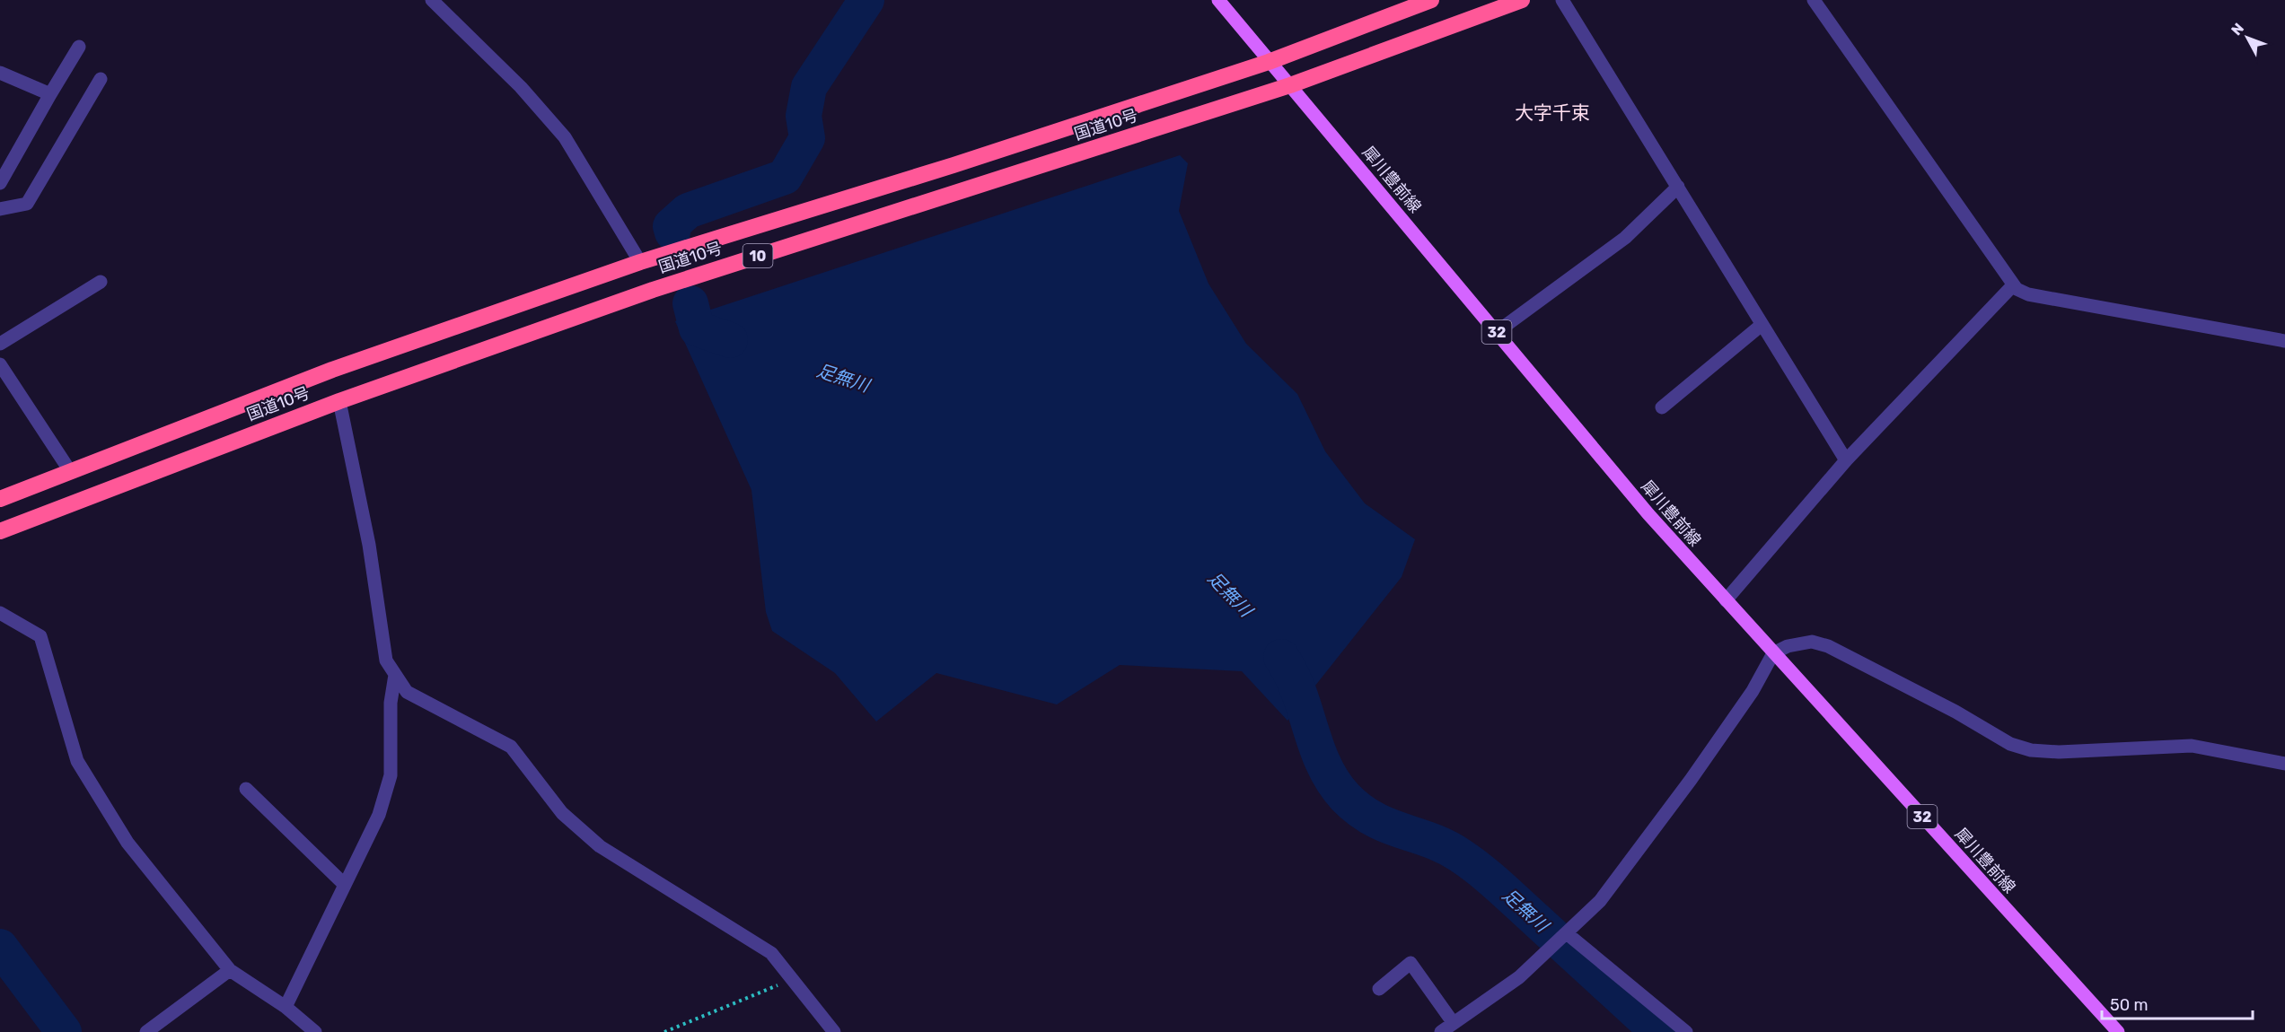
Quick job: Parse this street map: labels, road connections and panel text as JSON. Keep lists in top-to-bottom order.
{
  "streets": {
    "highway": ["国道10号", "10"],
    "main road": ["犀川豊前線", "32"]
  },
  "crossings": [
    ["国道10号", "犀川豊前線"]
  ],
  "districts": ["大字千束"],
  "water": ["足無川"],
  "scale_bar": "50 m",
  "north": "top left"
}
